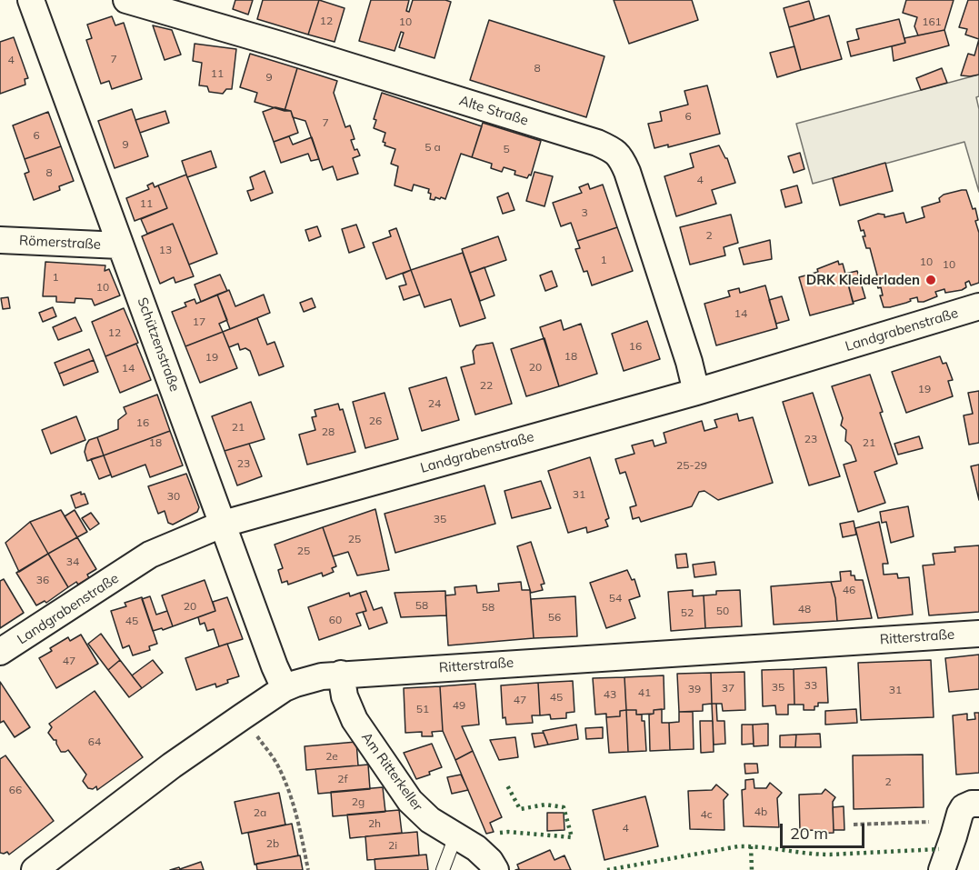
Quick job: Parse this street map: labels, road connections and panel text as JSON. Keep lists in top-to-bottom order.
{
  "streets": {
    "street": [
      "Alte Straße",
      "Römerstraße",
      "Landgrabenstraße",
      "Schützenstraße",
      "Ritterstraße",
      "Am Ritterkeller"
    ]
  },
  "crossings": [
    ["Alte Straße", "Landgrabenstraße"],
    ["Römerstraße", "Schützenstraße"],
    ["Landgrabenstraße", "Schützenstraße"],
    ["Schützenstraße", "Ritterstraße"],
    ["Ritterstraße", "Am Ritterkeller"]
  ],
  "places": ["DRK Kleiderladen"],
  "house_numbers": [
    "12",
    "10",
    "161",
    "7",
    "4",
    "8",
    "11",
    "9",
    "6",
    "7",
    "6",
    "9",
    "5 a",
    "5",
    "8",
    "4",
    "11",
    "3",
    "2",
    "13",
    "1",
    "10",
    "10",
    "1",
    "10",
    "14",
    "17",
    "12",
    "16",
    "18",
    "19",
    "20",
    "14",
    "22",
    "19",
    "24",
    "26",
    "16",
    "21",
    "28",
    "23",
    "18",
    "21",
    "23",
    "25-29",
    "31",
    "30",
    "35",
    "25",
    "25",
    "34",
    "36",
    "46",
    "54",
    "58",
    "20",
    "58",
    "48",
    "50",
    "52",
    "56",
    "60",
    "45",
    "47",
    "33",
    "35",
    "37",
    "39",
    "31",
    "41",
    "43",
    "45",
    "47",
    "49",
    "51",
    "64",
    "2e",
    "2f",
    "2",
    "66",
    "2g",
    "4b",
    "2a",
    "4c",
    "2h",
    "4",
    "2b",
    "2i"
  ],
  "scale_bar": "20 m"
}
